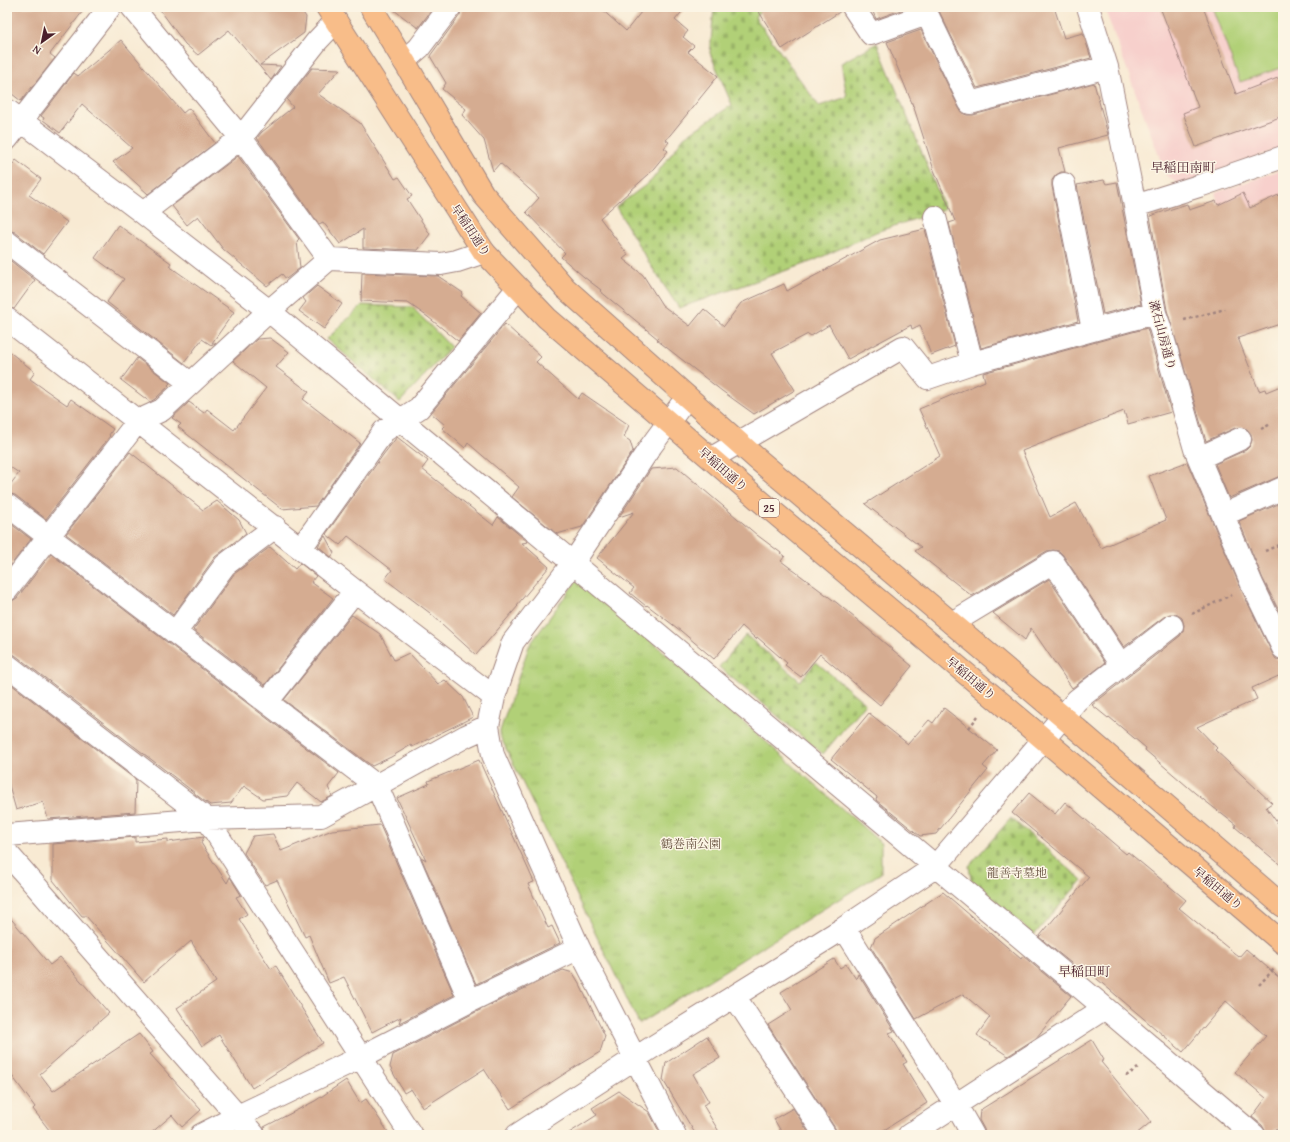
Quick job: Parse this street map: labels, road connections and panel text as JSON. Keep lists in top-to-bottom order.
{
  "streets": {
    "main road": ["早稲田通り", "25"],
    "street": ["漱石山房通り"]
  },
  "districts": ["早稲田南町", "早稲田町"],
  "parks": ["鶴巻南公園", "龍善寺墓地"],
  "north": "bottom left"
}
